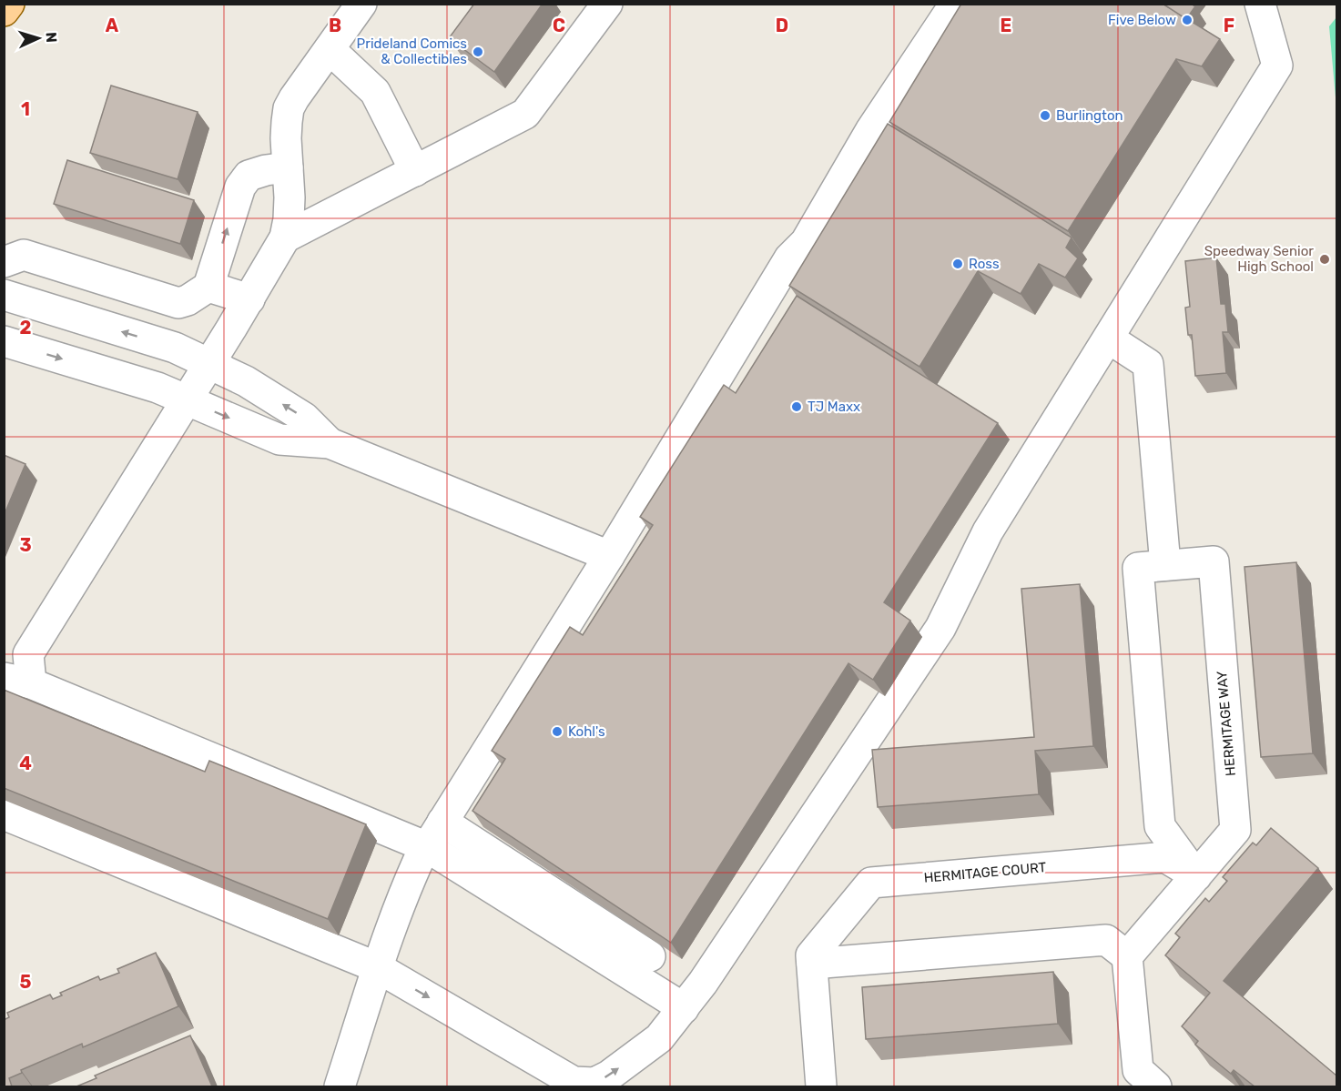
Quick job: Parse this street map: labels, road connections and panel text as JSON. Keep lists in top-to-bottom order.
{
  "streets": {
    "street": ["HERMITAGE WAY", "HERMITAGE COURT"]
  },
  "crossings": [
    ["HERMITAGE WAY", "HERMITAGE COURT"]
  ],
  "places": [
    "Five Below",
    "Prideland Comics & Collectibles",
    "Burlington",
    "Speedway Senior High School",
    "Ross",
    "TJ Maxx",
    "Kohl's"
  ],
  "north": "right",
  "grid": {
    "columns": [
      "A",
      "B",
      "C",
      "D",
      "E",
      "F"
    ],
    "rows": [
      "1",
      "2",
      "3",
      "4",
      "5"
    ]
  }
}
